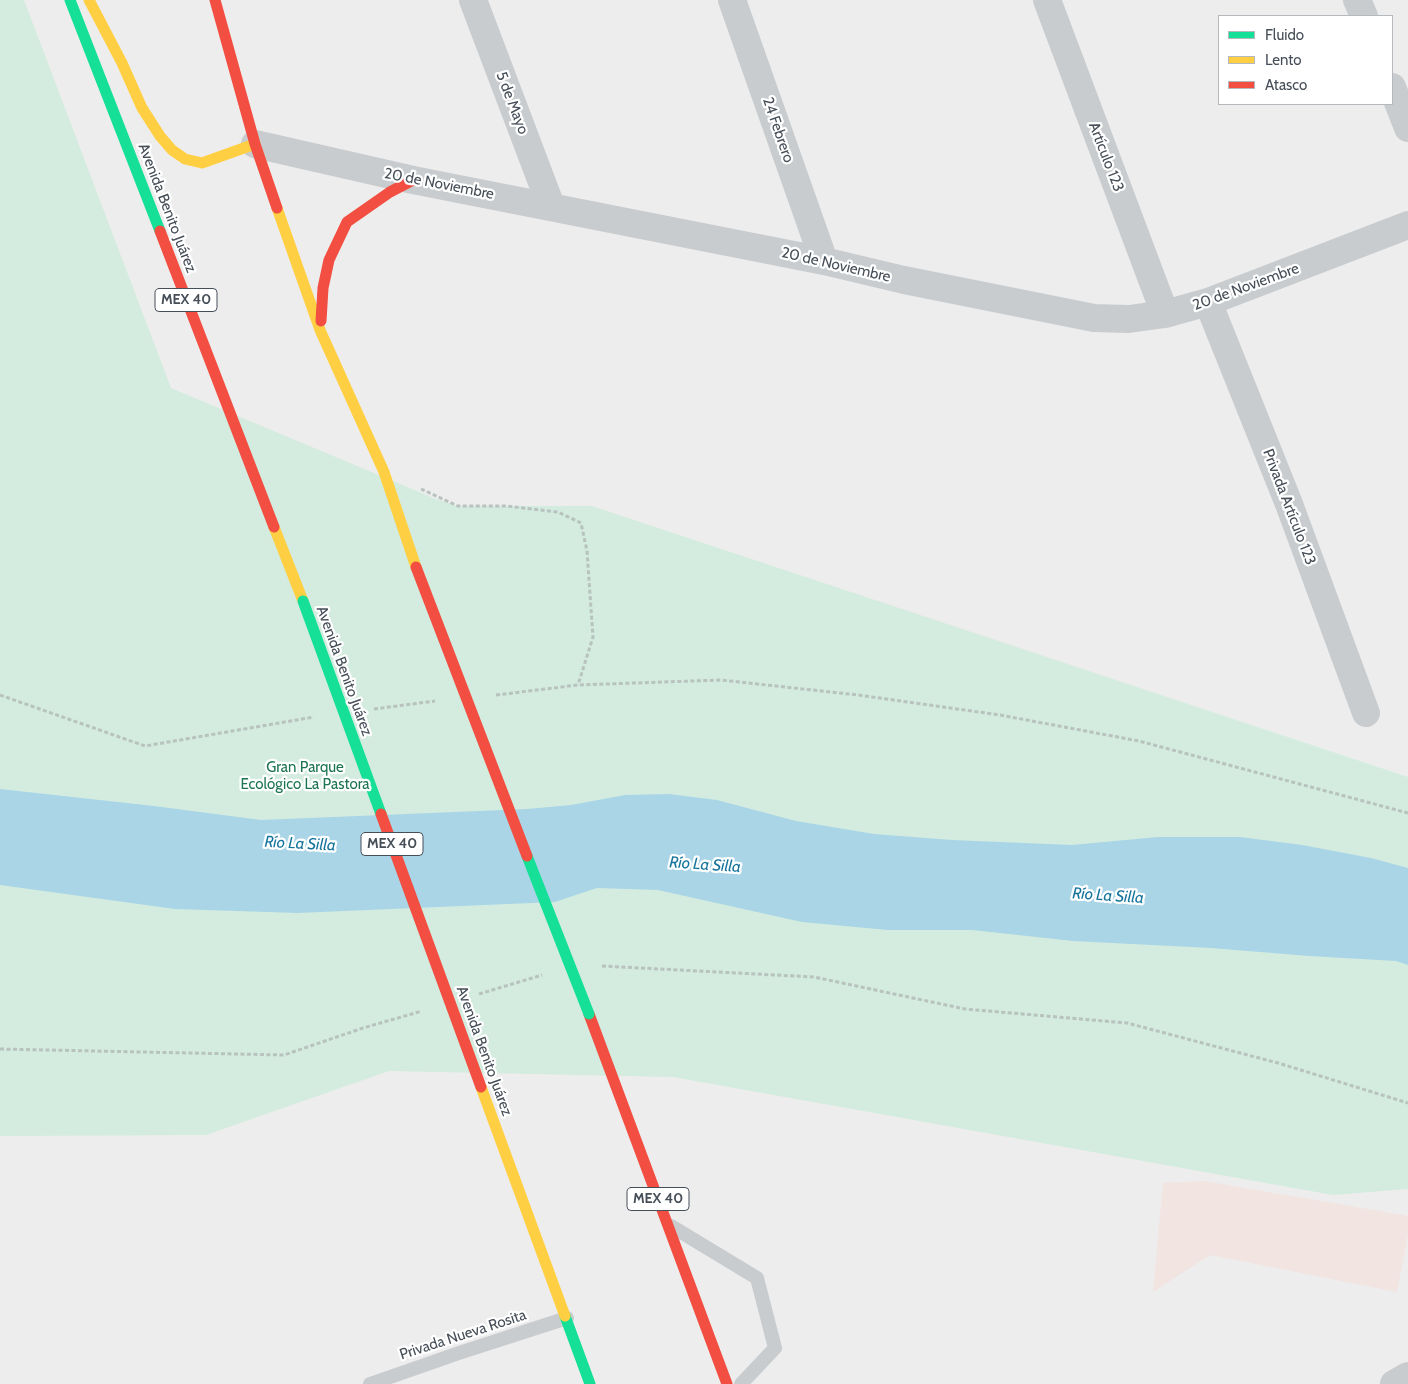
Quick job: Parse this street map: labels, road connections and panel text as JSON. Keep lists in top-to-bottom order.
{
  "streets": {
    "main road": ["Avenida Benito Juárez", "MEX 40"],
    "street": [
      "5 de Mayo",
      "24 Febrero",
      "Artículo 123",
      "20 de Noviembre",
      "Privada Artículo 123"
    ],
    "lane": ["Privada Nueva Rosita"]
  },
  "crossings": [
    ["5 de Mayo", "20 de Noviembre"],
    ["24 Febrero", "20 de Noviembre"],
    ["Artículo 123", "20 de Noviembre"],
    ["20 de Noviembre", "MEX 40"],
    ["20 de Noviembre", "Privada Artículo 123"],
    ["Avenida Benito Juárez", "Privada Nueva Rosita"]
  ],
  "water": ["Río La Silla"],
  "parks": ["Gran Parque Ecológico La Pastora"],
  "legend": ["Fluido", "Lento", "Atasco"]
}
